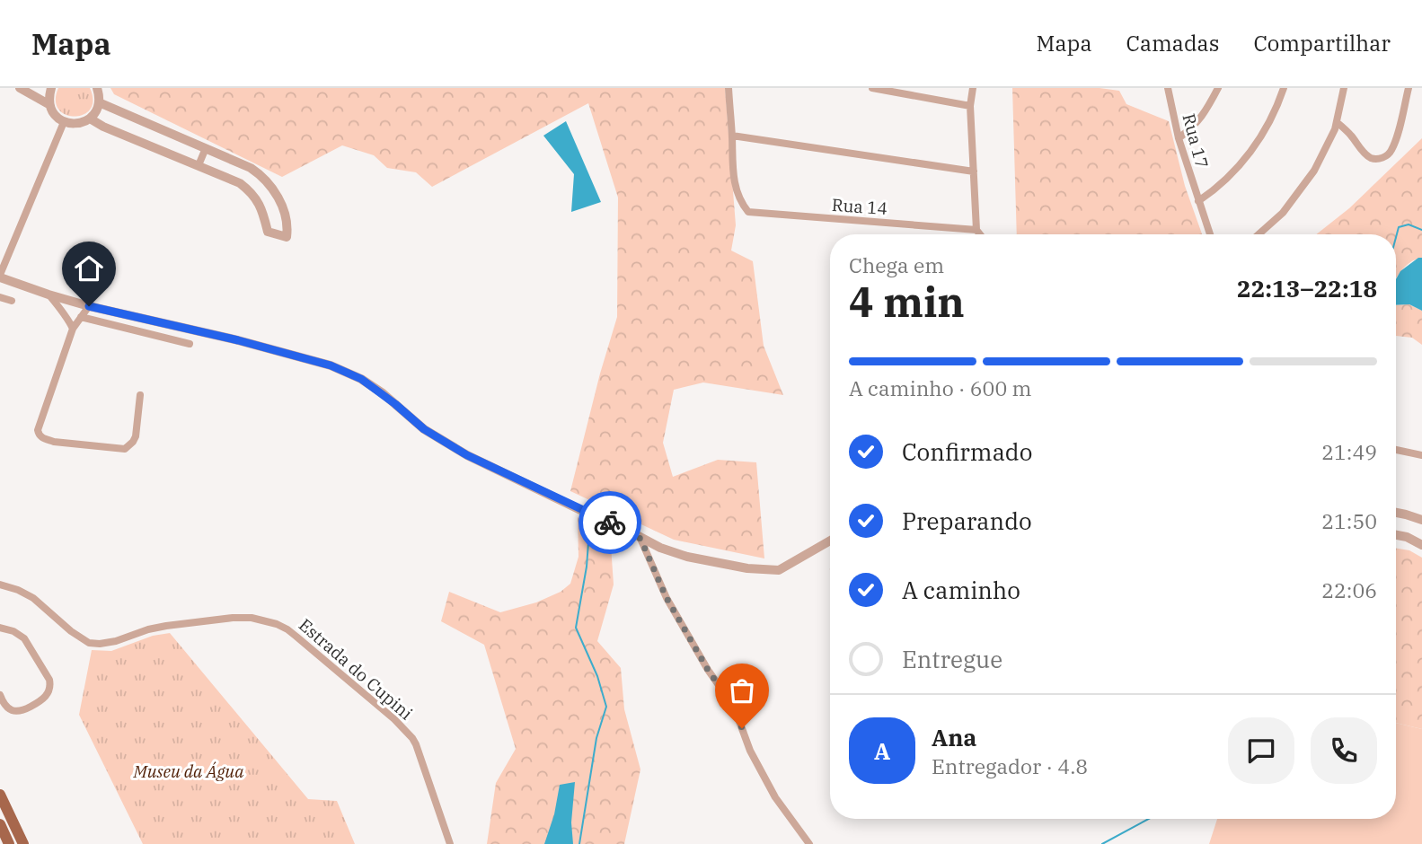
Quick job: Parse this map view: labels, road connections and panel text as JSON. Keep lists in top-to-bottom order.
{
  "streets": {
    "street": ["Rua 17", "Rua 14", "Estrada do Cupini"]
  },
  "parks": ["Museu da Água"],
  "page": {
    "header": "Mapa",
    "nav": ["Mapa", "Camadas", "Compartilhar"],
    "heading": ["4 min", "Chega em", "22:13–22:18"],
    "panel": ["Ana", "Entregador · 4.8"],
    "bar": "A caminho · 600 m",
    "list": [
      ["Confirmado", "21:49"],
      ["Preparando", "21:50"],
      ["A caminho", "22:06"],
      "Entregue"
    ],
    "round": "A"
  }
}
